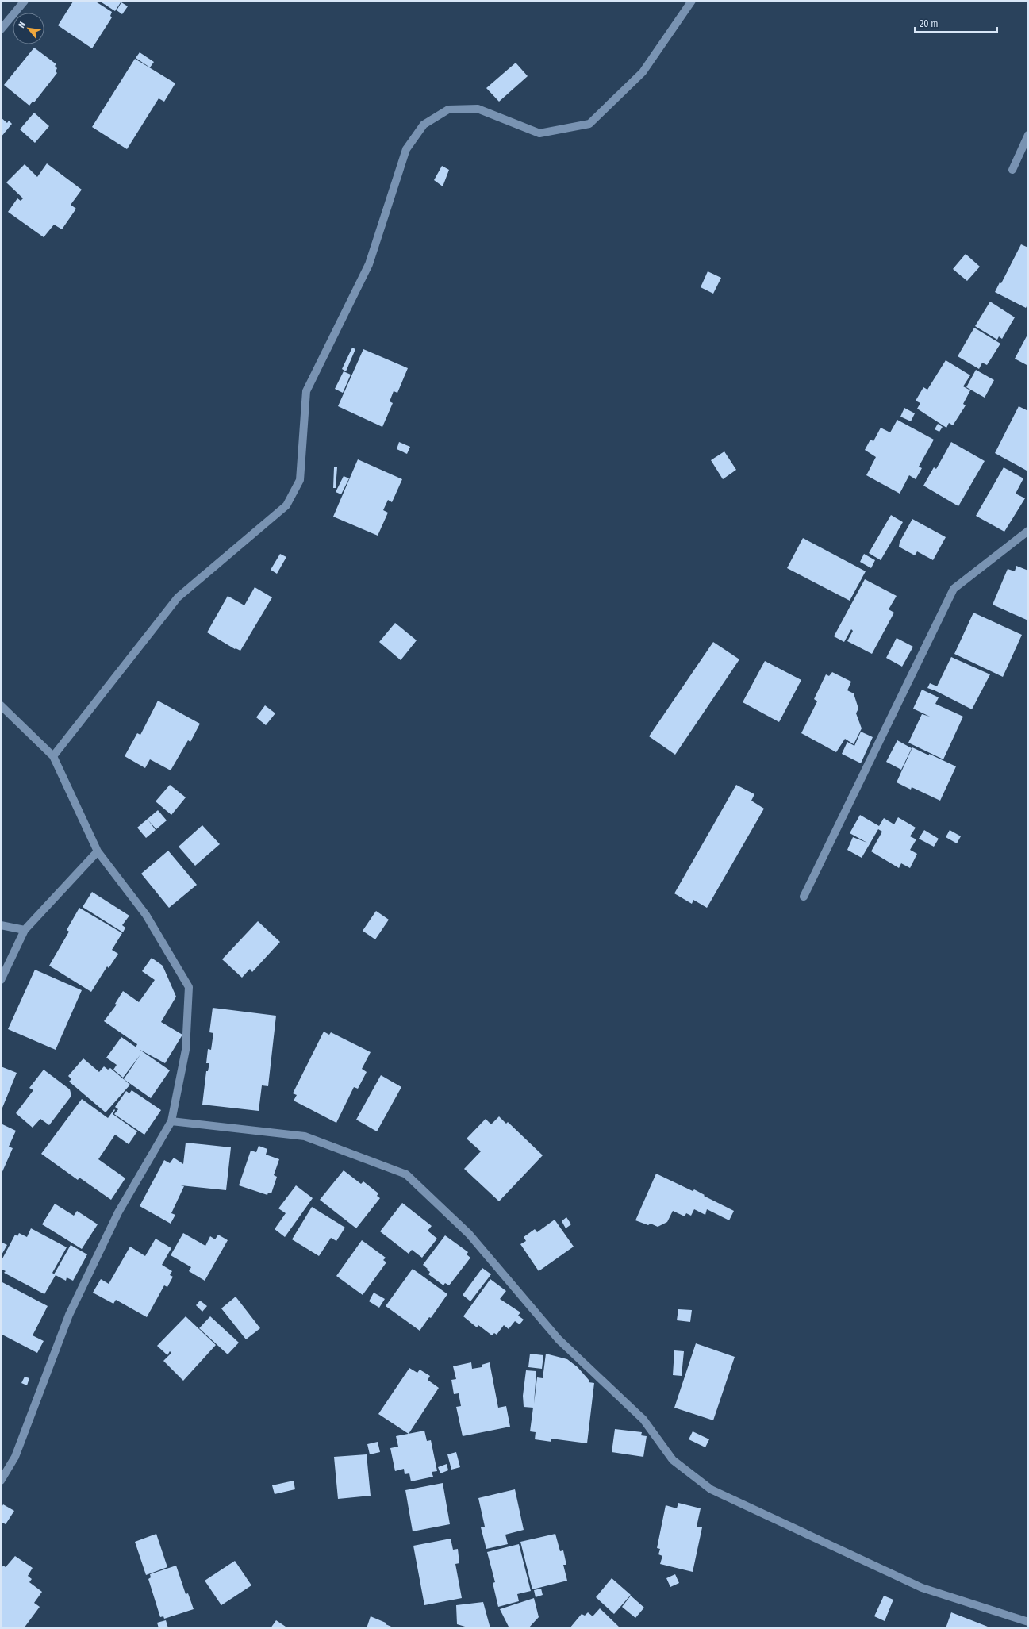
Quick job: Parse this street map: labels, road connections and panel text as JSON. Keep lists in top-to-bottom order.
{
  "scale_bar": "20 m",
  "north": "top left"
}
